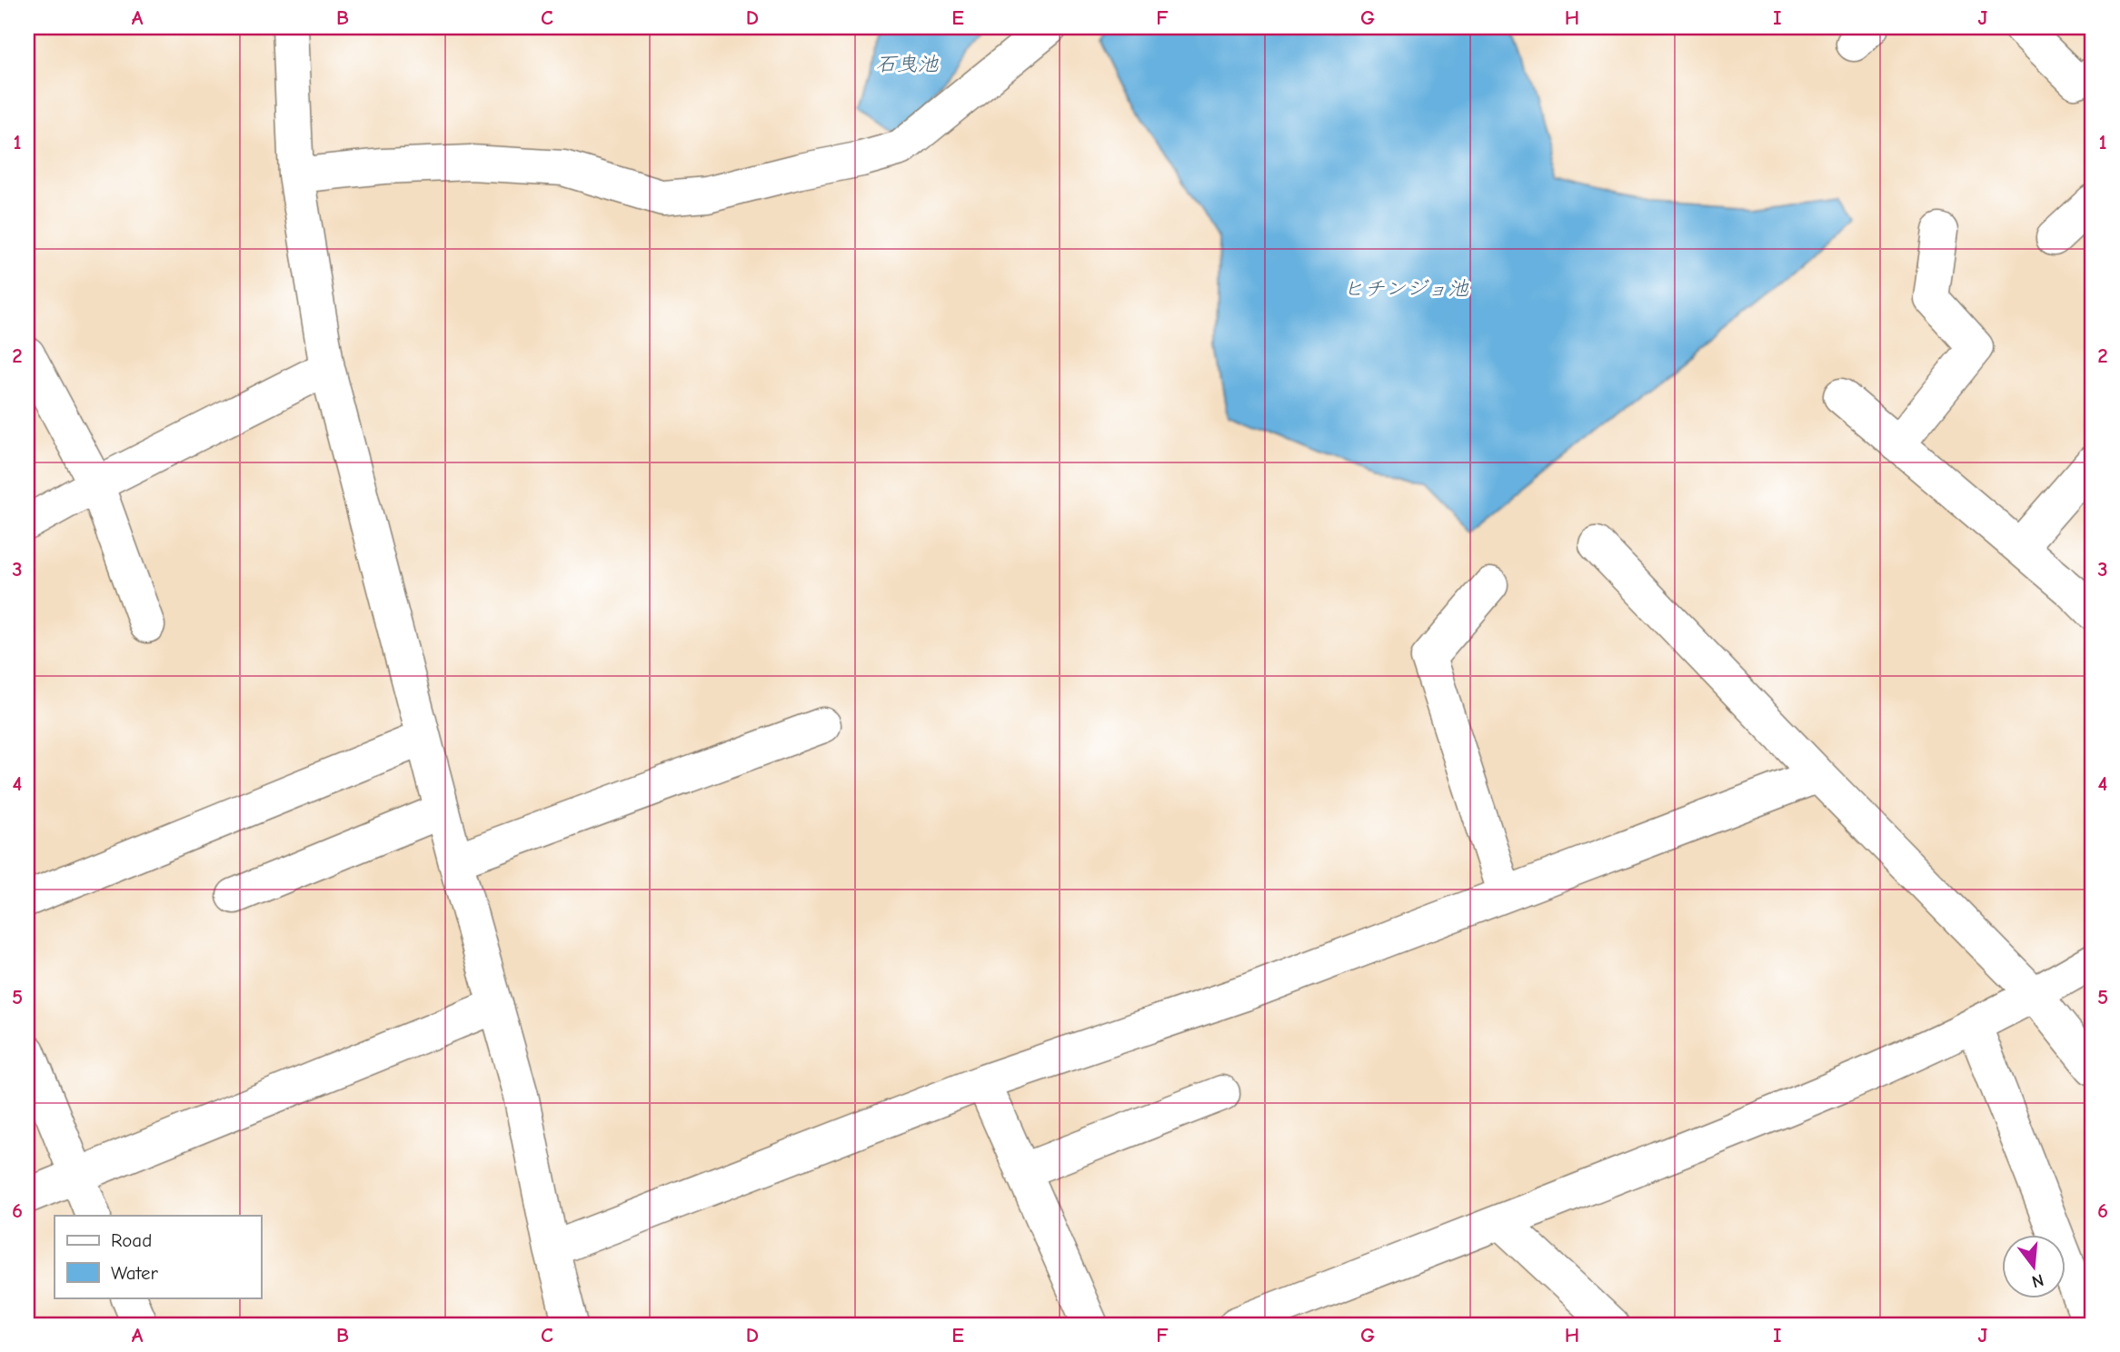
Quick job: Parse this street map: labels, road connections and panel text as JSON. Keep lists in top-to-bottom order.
{
  "water": ["石曳池", "ヒチンジョ池"],
  "legend": ["Road", "Water"],
  "north": "bottom",
  "grid": {
    "columns": [
      "A",
      "B",
      "C",
      "D",
      "E",
      "F",
      "G",
      "H",
      "I",
      "J"
    ],
    "rows": [
      "1",
      "2",
      "3",
      "4",
      "5",
      "6"
    ]
  }
}
